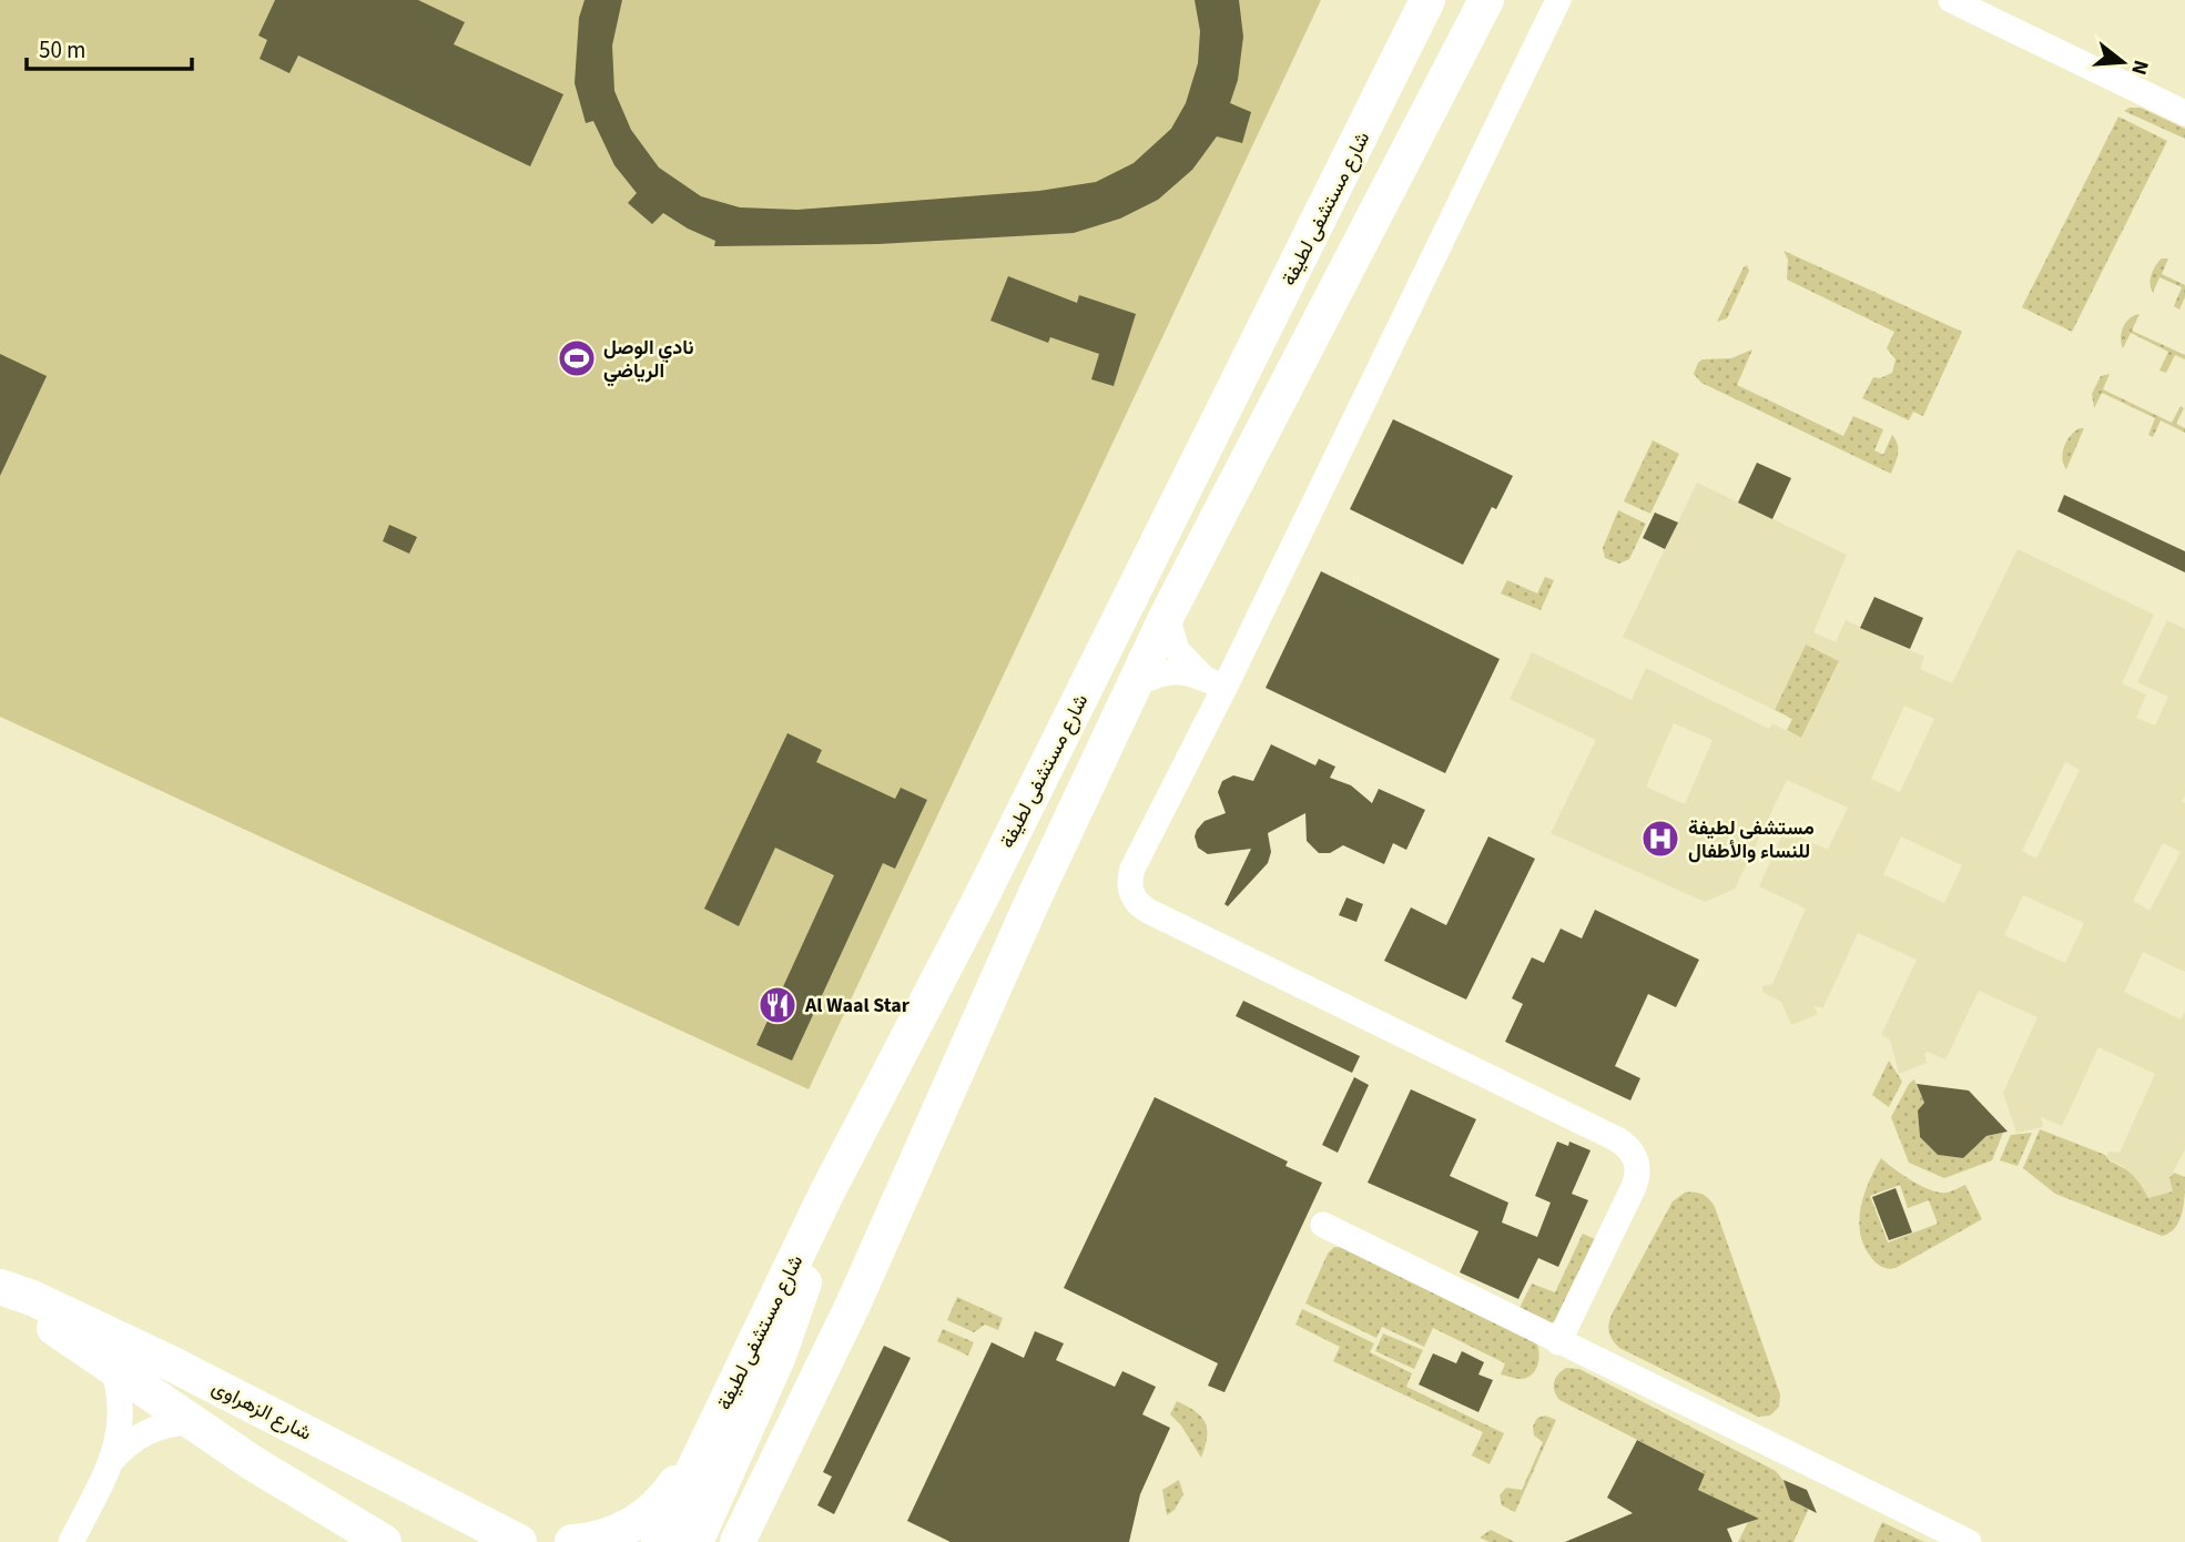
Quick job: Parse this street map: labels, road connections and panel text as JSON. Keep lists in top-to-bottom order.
{
  "streets": {
    "main road": ["شارع مستشفى لطيفة", "شارع الزهراوى"]
  },
  "places": {
    "sports": ["نادي الوصل الرياضي"],
    "hospital": ["مستشفى لطيفة للنساء والأطفال"],
    "restaurant": ["Al Waal Star"]
  },
  "scale_bar": "50 m",
  "north": "right"
}
